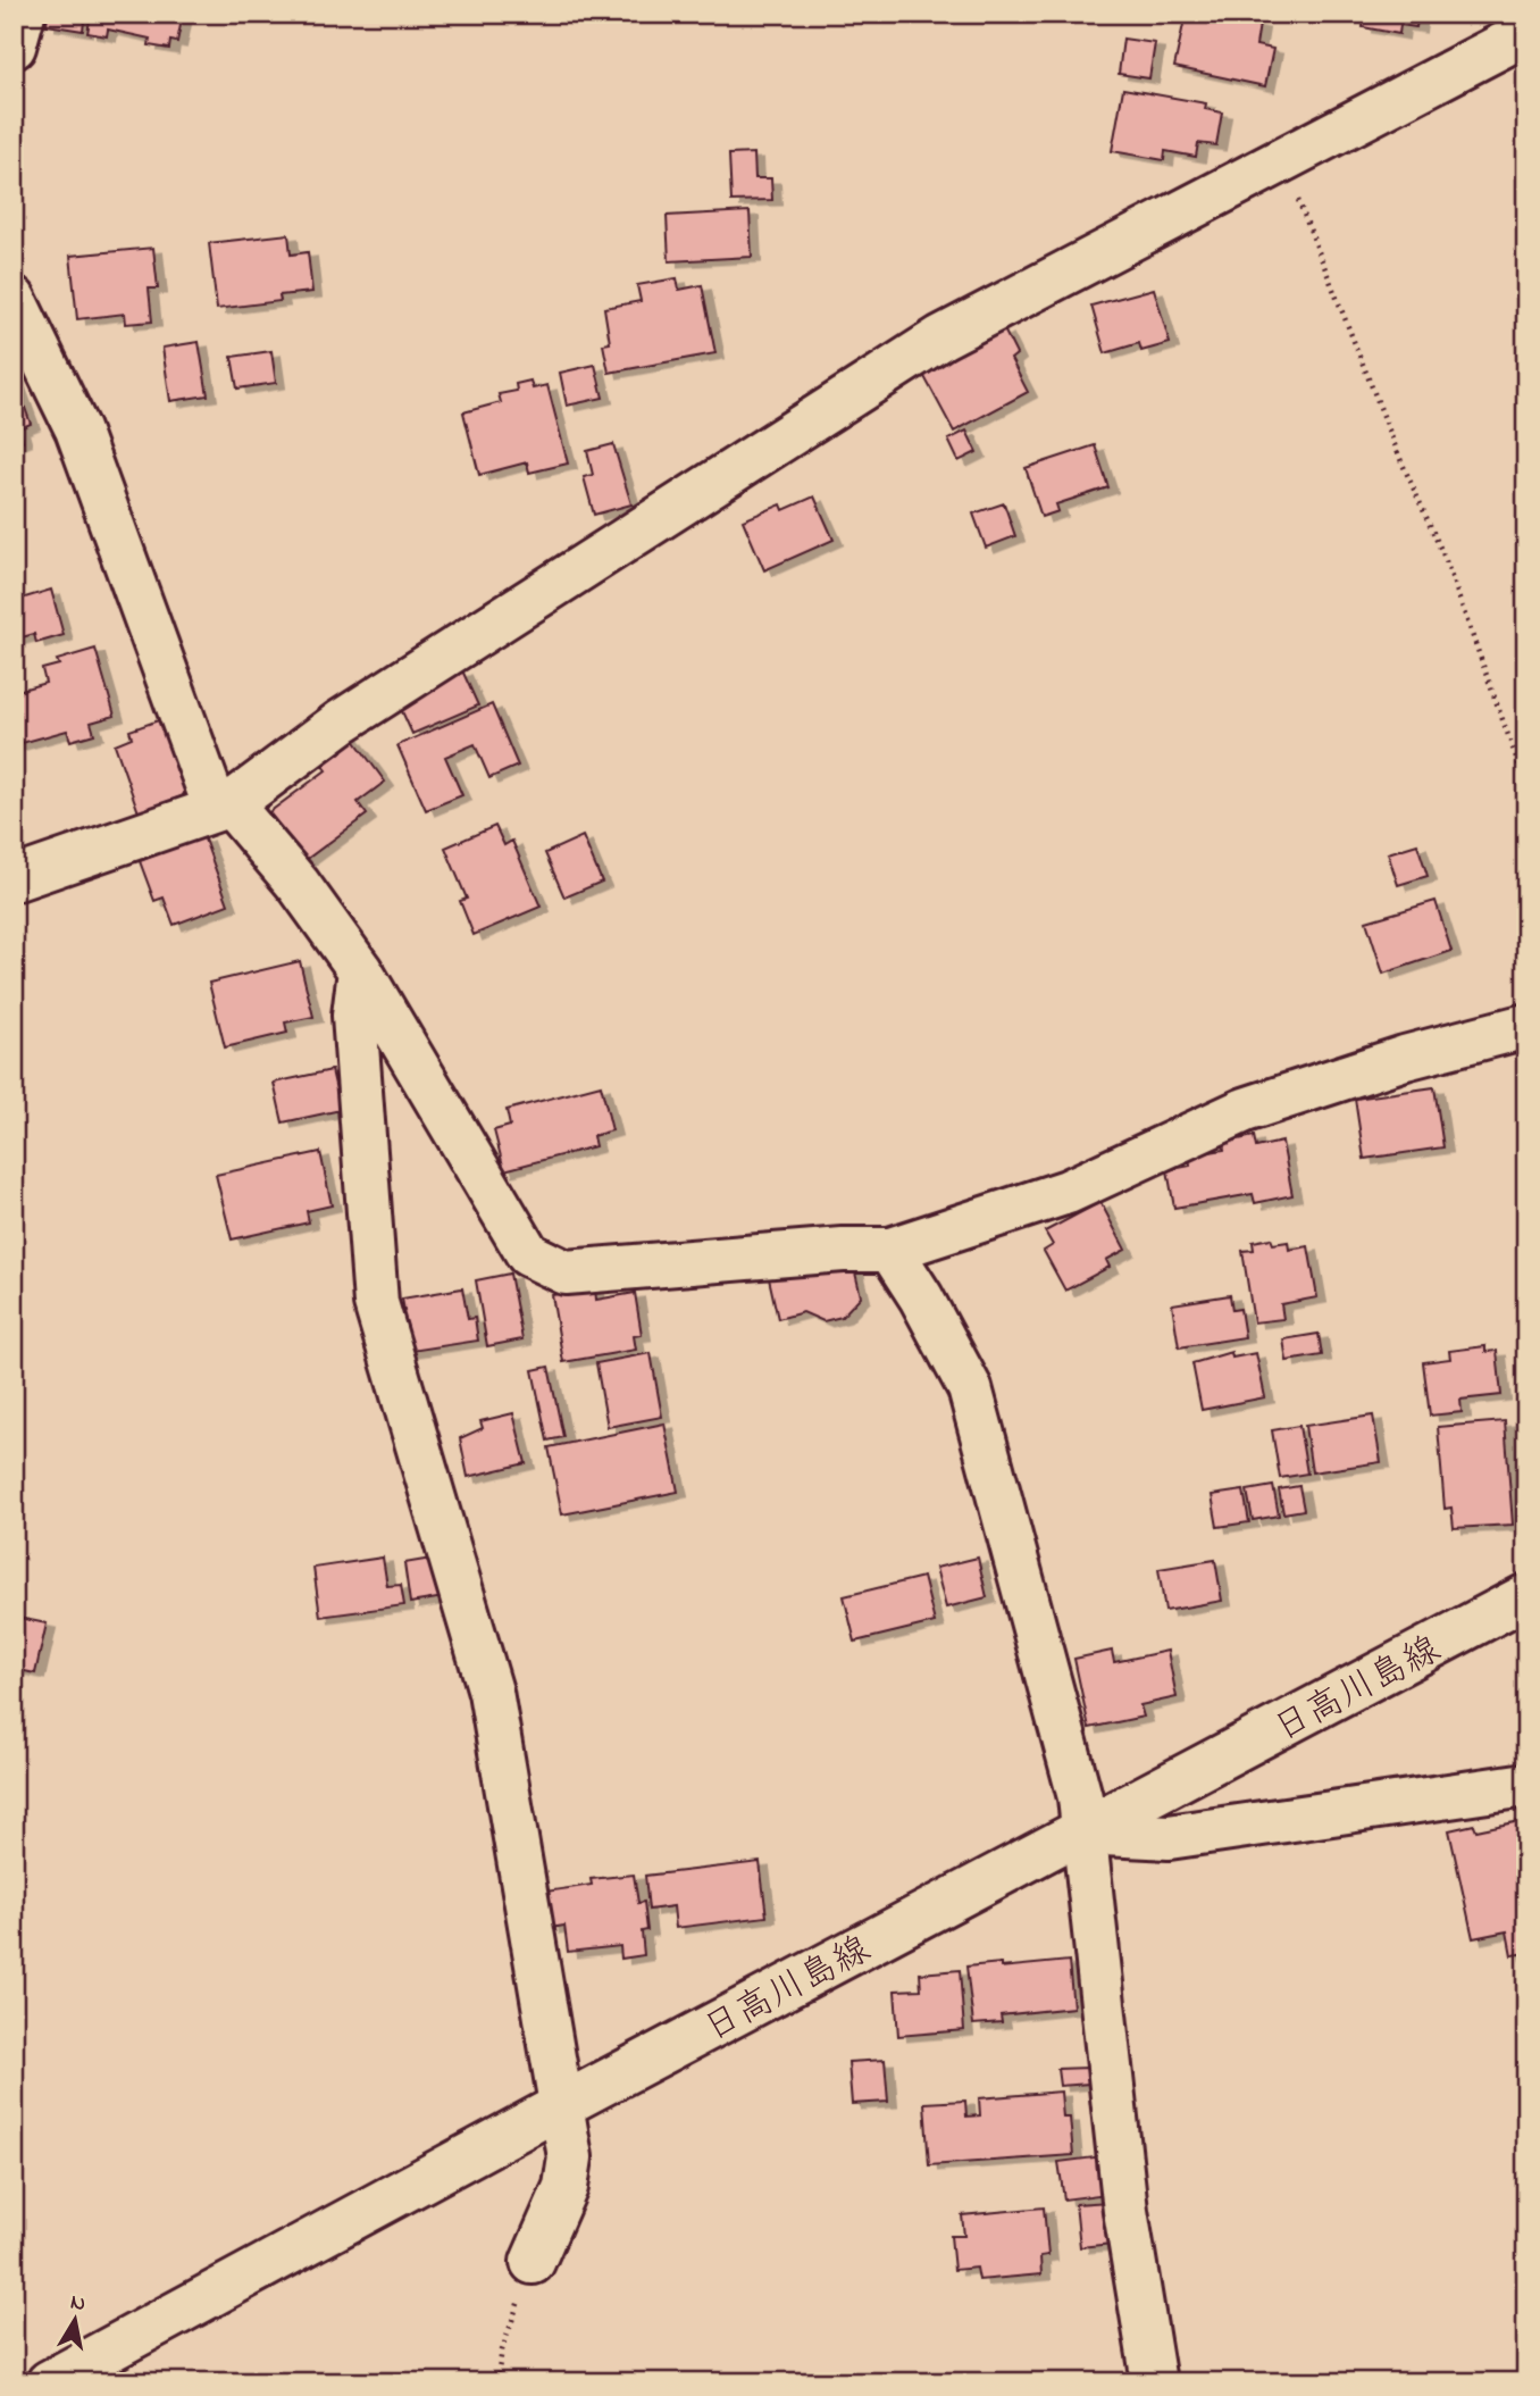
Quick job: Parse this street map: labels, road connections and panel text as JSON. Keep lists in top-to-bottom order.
{
  "streets": {
    "street": ["日高川島線"]
  },
  "north": "top"
}
